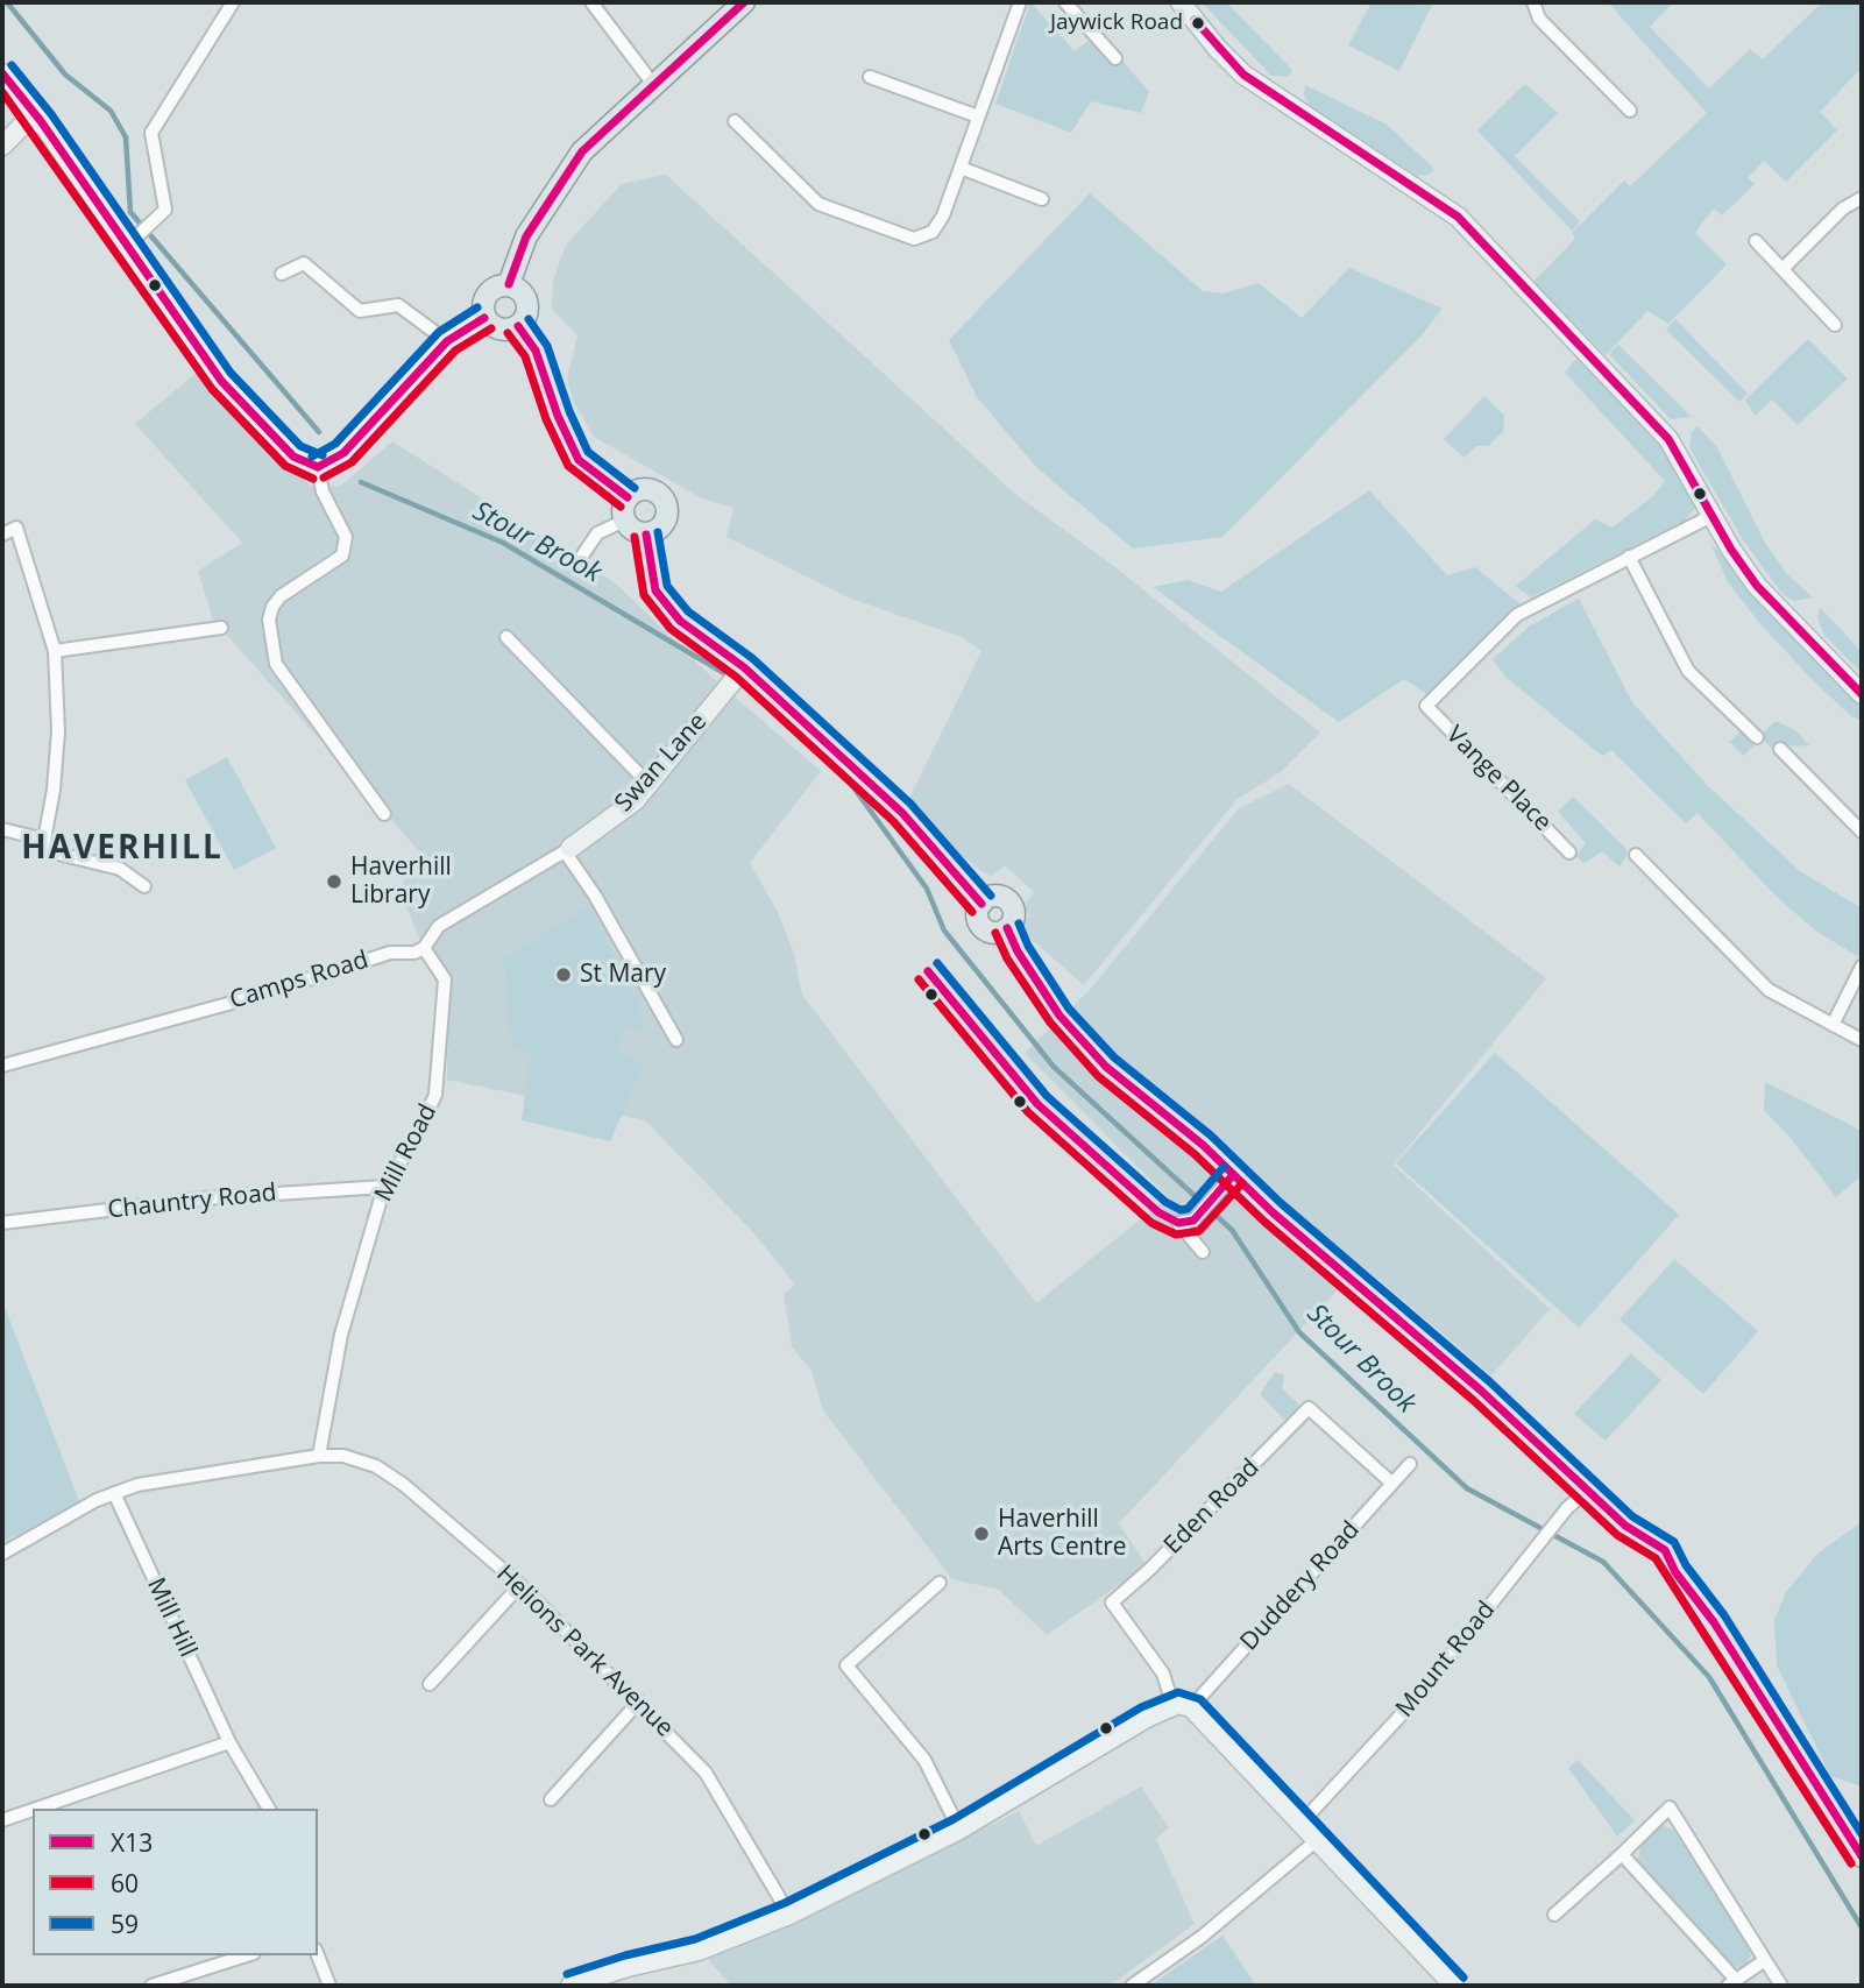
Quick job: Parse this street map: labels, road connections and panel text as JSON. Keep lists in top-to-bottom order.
{
  "streets": {
    "street": [
      "Swan Lane",
      "Vange Place",
      "Camps Road",
      "Mill Road",
      "Chauntry Road",
      "Eden Road",
      "Duddery Road",
      "Mill Hill",
      "Helions Park Avenue",
      "Mount Road"
    ]
  },
  "crossings": [
    ["Camps Road", "Mill Road"],
    ["Mill Road", "Chauntry Road"],
    ["Mill Road", "Helions Park Avenue"],
    ["Eden Road", "Duddery Road"],
    ["Mill Hill", "Helions Park Avenue"]
  ],
  "districts": ["HAVERHILL"],
  "water": ["Stour Brook"],
  "places": [
    "Jaywick Road",
    "Haverhill Library",
    "St Mary",
    "Haverhill Arts Centre"
  ],
  "lines": ["transit line X13", "transit line 59", "transit line 60"],
  "legend": ["X13", "60", "59"]
}
